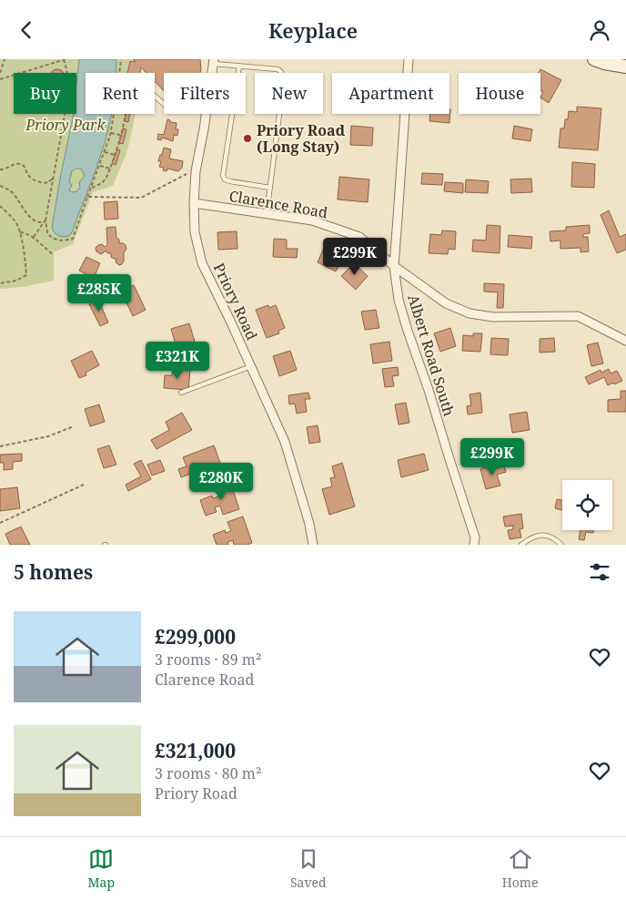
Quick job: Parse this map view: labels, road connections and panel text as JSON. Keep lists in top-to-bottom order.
{
  "streets": {
    "street": ["Clarence Road", "Priory Road", "Albert Road South"]
  },
  "crossings": [
    ["Clarence Road", "Priory Road"],
    ["Clarence Road", "Albert Road South"]
  ],
  "parks": ["Priory Park"],
  "places": ["Priory Road (Long Stay)"],
  "page": {
    "header": "Keyplace",
    "chip": [
      "Buy",
      "Rent",
      "Filters",
      "New",
      "Apartment",
      "House"
    ],
    "price": [
      "£299K",
      "£285K",
      "£321K",
      "£299K",
      "£280K"
    ],
    "heading": "5 homes",
    "list": [
      {
        "name": "£299,000",
        "note": "3 rooms · 89 m² · Clarence Road"
      },
      {
        "name": "£321,000",
        "note": "3 rooms · 80 m² · Priory Road"
      }
    ],
    "tabs": ["Map", "Saved", "Home"]
  }
}
